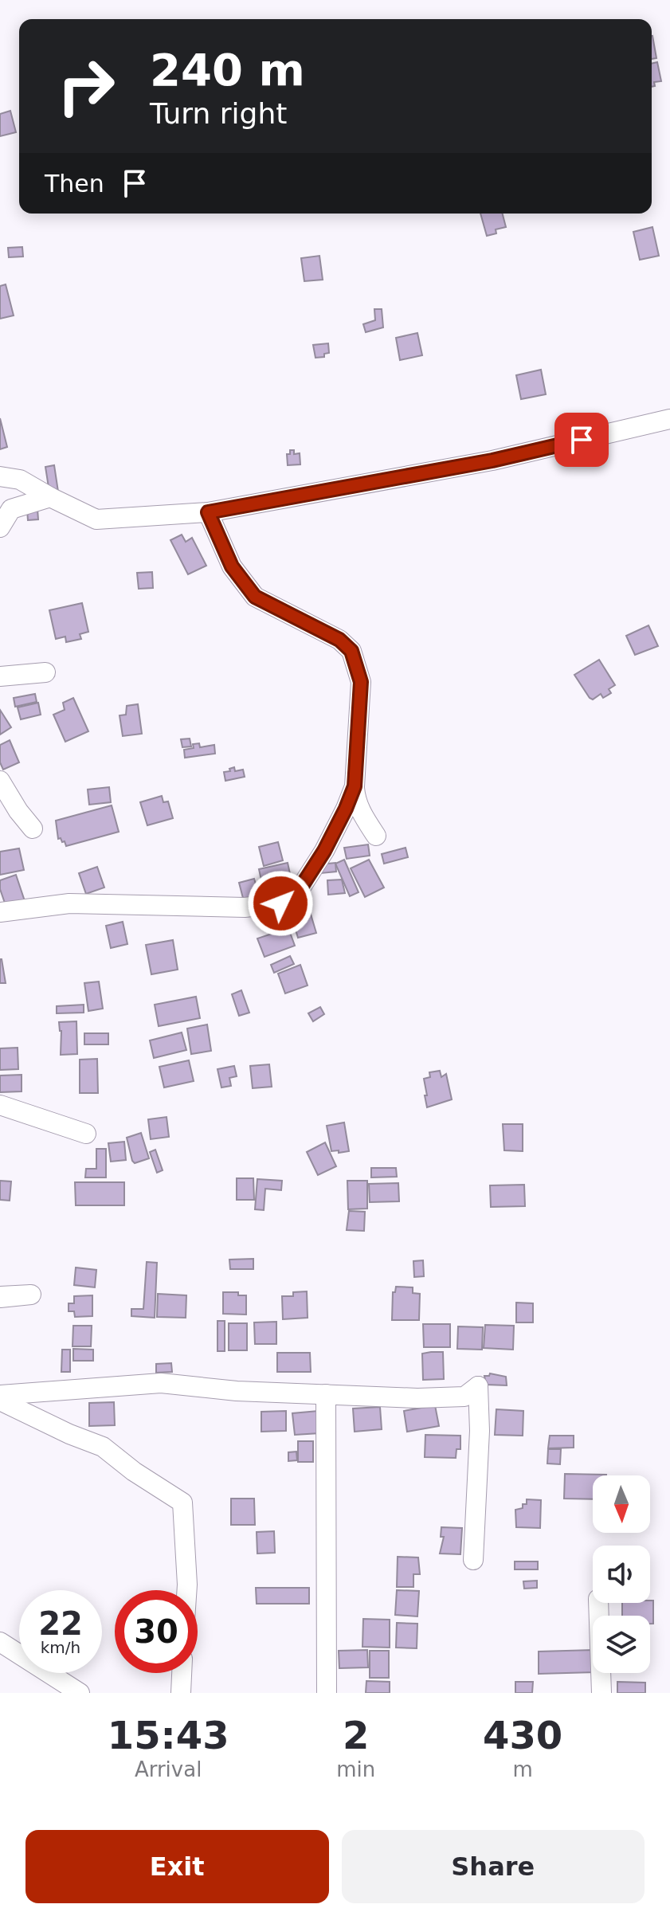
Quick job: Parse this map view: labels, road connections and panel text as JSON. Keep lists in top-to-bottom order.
{
  "north": "bottom",
  "page": {
    "turn": ["240 m", "Turn right"],
    "then": "Then",
    "speed": "22 km/h",
    "limit": "30",
    "eta": [
      "15:43",
      "Arrival",
      "2",
      "min",
      "430",
      "m"
    ],
    "buttons": ["Exit", "Share"]
  }
}
